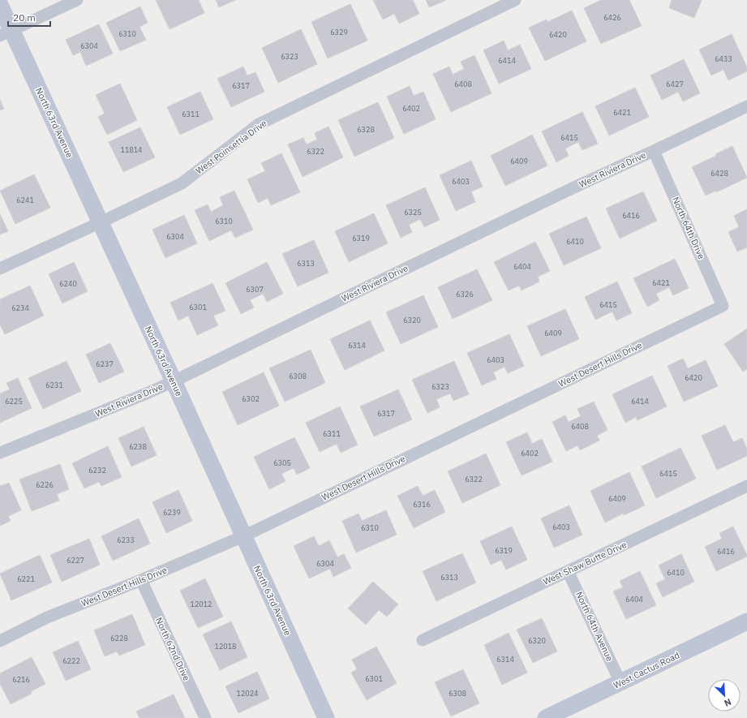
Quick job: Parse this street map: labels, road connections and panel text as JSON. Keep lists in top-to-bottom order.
{
  "streets": {
    "street": [
      "North 63rd Avenue",
      "West Poinsettia Drive",
      "West Riviera Drive",
      "North 64th Drive",
      "West Desert Hills Drive",
      "West Shaw Butte Drive",
      "North 64th Avenue",
      "North 62nd Drive",
      "West Cactus Road"
    ]
  },
  "crossings": [
    ["North 63rd Avenue", "West Poinsettia Drive"],
    ["North 63rd Avenue", "West Riviera Drive"],
    ["North 63rd Avenue", "West Desert Hills Drive"],
    ["West Riviera Drive", "North 64th Drive"],
    ["North 64th Drive", "West Desert Hills Drive"],
    ["West Desert Hills Drive", "North 62nd Drive"],
    ["West Shaw Butte Drive", "North 64th Avenue"],
    ["North 64th Avenue", "West Cactus Road"]
  ],
  "house_numbers": [
    "6426",
    "6329",
    "6310",
    "6420",
    "6304",
    "6323",
    "6433",
    "6414",
    "6408",
    "6427",
    "6317",
    "6402",
    "6421",
    "6311",
    "6328",
    "6415",
    "11814",
    "6322",
    "6409",
    "6428",
    "6403",
    "6241",
    "6325",
    "6416",
    "6310",
    "6304",
    "6319",
    "6410",
    "6313",
    "6404",
    "6421",
    "6240",
    "6307",
    "6326",
    "6415",
    "6301",
    "6234",
    "6320",
    "6409",
    "6314",
    "6403",
    "6237",
    "6308",
    "6420",
    "6231",
    "6323",
    "6302",
    "6225",
    "6414",
    "6317",
    "6408",
    "6311",
    "6238",
    "6402",
    "6305",
    "6232",
    "6415",
    "6322",
    "6226",
    "6409",
    "6316",
    "6239",
    "6403",
    "6310",
    "6233",
    "6319",
    "6416",
    "6227",
    "6304",
    "6410",
    "6313",
    "6221",
    "6404",
    "12012",
    "6228",
    "6320",
    "12018",
    "6314",
    "6222",
    "6301",
    "6216",
    "12024",
    "6308"
  ],
  "scale_bar": "20 m",
  "north": "bottom right"
}
